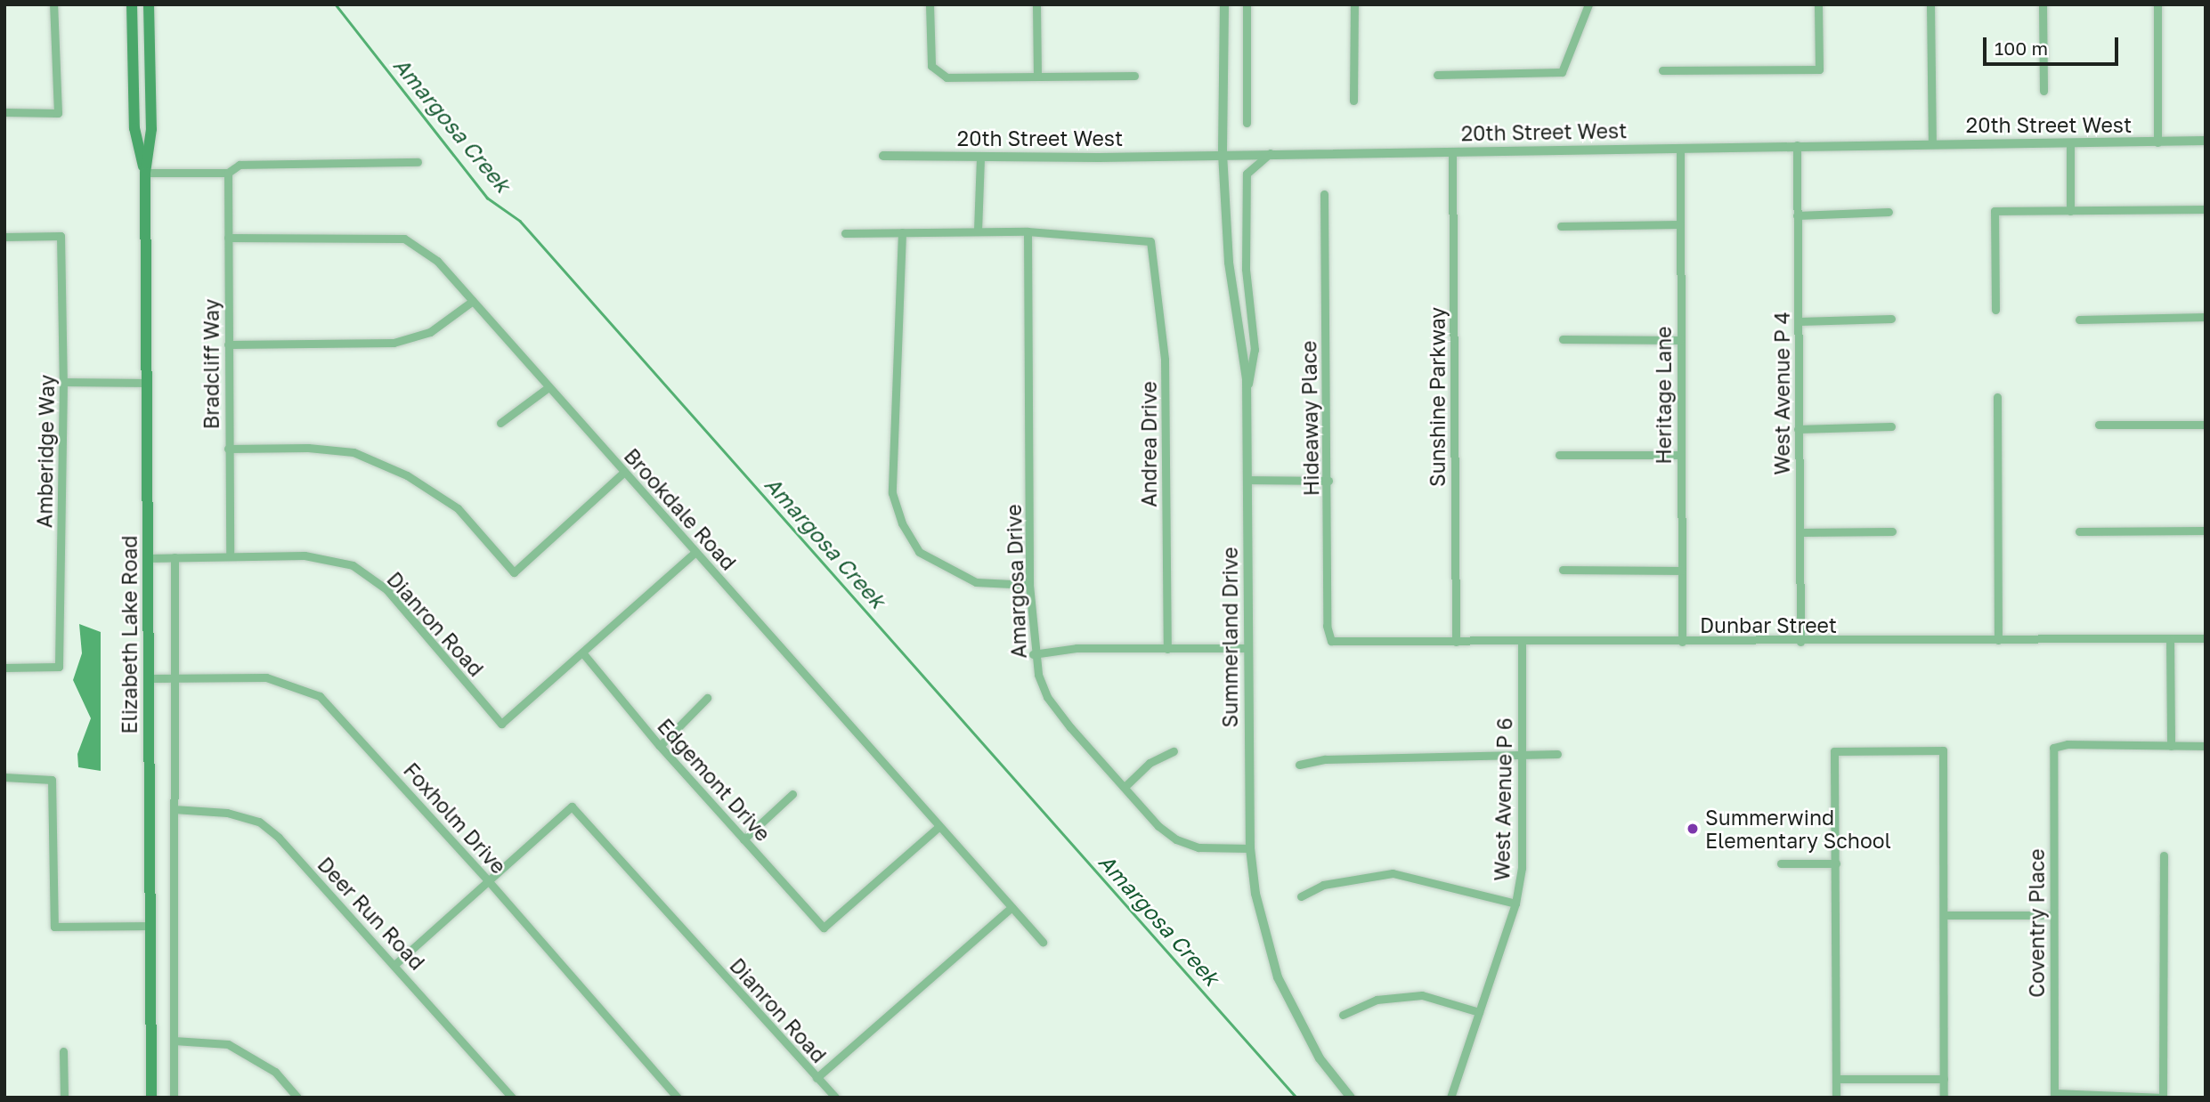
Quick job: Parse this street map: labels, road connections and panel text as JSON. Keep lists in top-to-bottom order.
{
  "streets": {
    "main road": ["Elizabeth Lake Road"],
    "street": [
      "20th Street West",
      "Bradcliff Way",
      "West Avenue P 4",
      "Heritage Lane",
      "Sunshine Parkway",
      "Hideaway Place",
      "Andrea Drive",
      "Amberidge Way",
      "Brookdale Road",
      "Amargosa Drive",
      "Dianron Road",
      "Dunbar Street",
      "Summerland Drive",
      "Edgemont Drive",
      "West Avenue P 6",
      "Foxholm Drive",
      "Deer Run Road",
      "Coventry Place"
    ]
  },
  "crossings": [
    ["20th Street West", "West Avenue P 4"],
    ["20th Street West", "Heritage Lane"],
    ["20th Street West", "Sunshine Parkway"],
    ["20th Street West", "Summerland Drive"],
    ["Bradcliff Way", "Brookdale Road"],
    ["Bradcliff Way", "Dianron Road"],
    ["West Avenue P 4", "Dunbar Street"],
    ["Heritage Lane", "Dunbar Street"],
    ["Sunshine Parkway", "Dunbar Street"],
    ["Hideaway Place", "Dunbar Street"],
    ["Andrea Drive", "Amargosa Drive"],
    ["Brookdale Road", "Edgemont Drive"],
    ["Amargosa Drive", "Summerland Drive"],
    ["Dianron Road", "Elizabeth Lake Road"],
    ["Dianron Road", "Edgemont Drive"],
    ["Dianron Road", "Foxholm Drive"],
    ["Dunbar Street", "West Avenue P 6"],
    ["Elizabeth Lake Road", "Foxholm Drive"]
  ],
  "water": ["Amargosa Creek"],
  "places": ["Summerwind Elementary School"],
  "scale_bar": "100 m"
}
